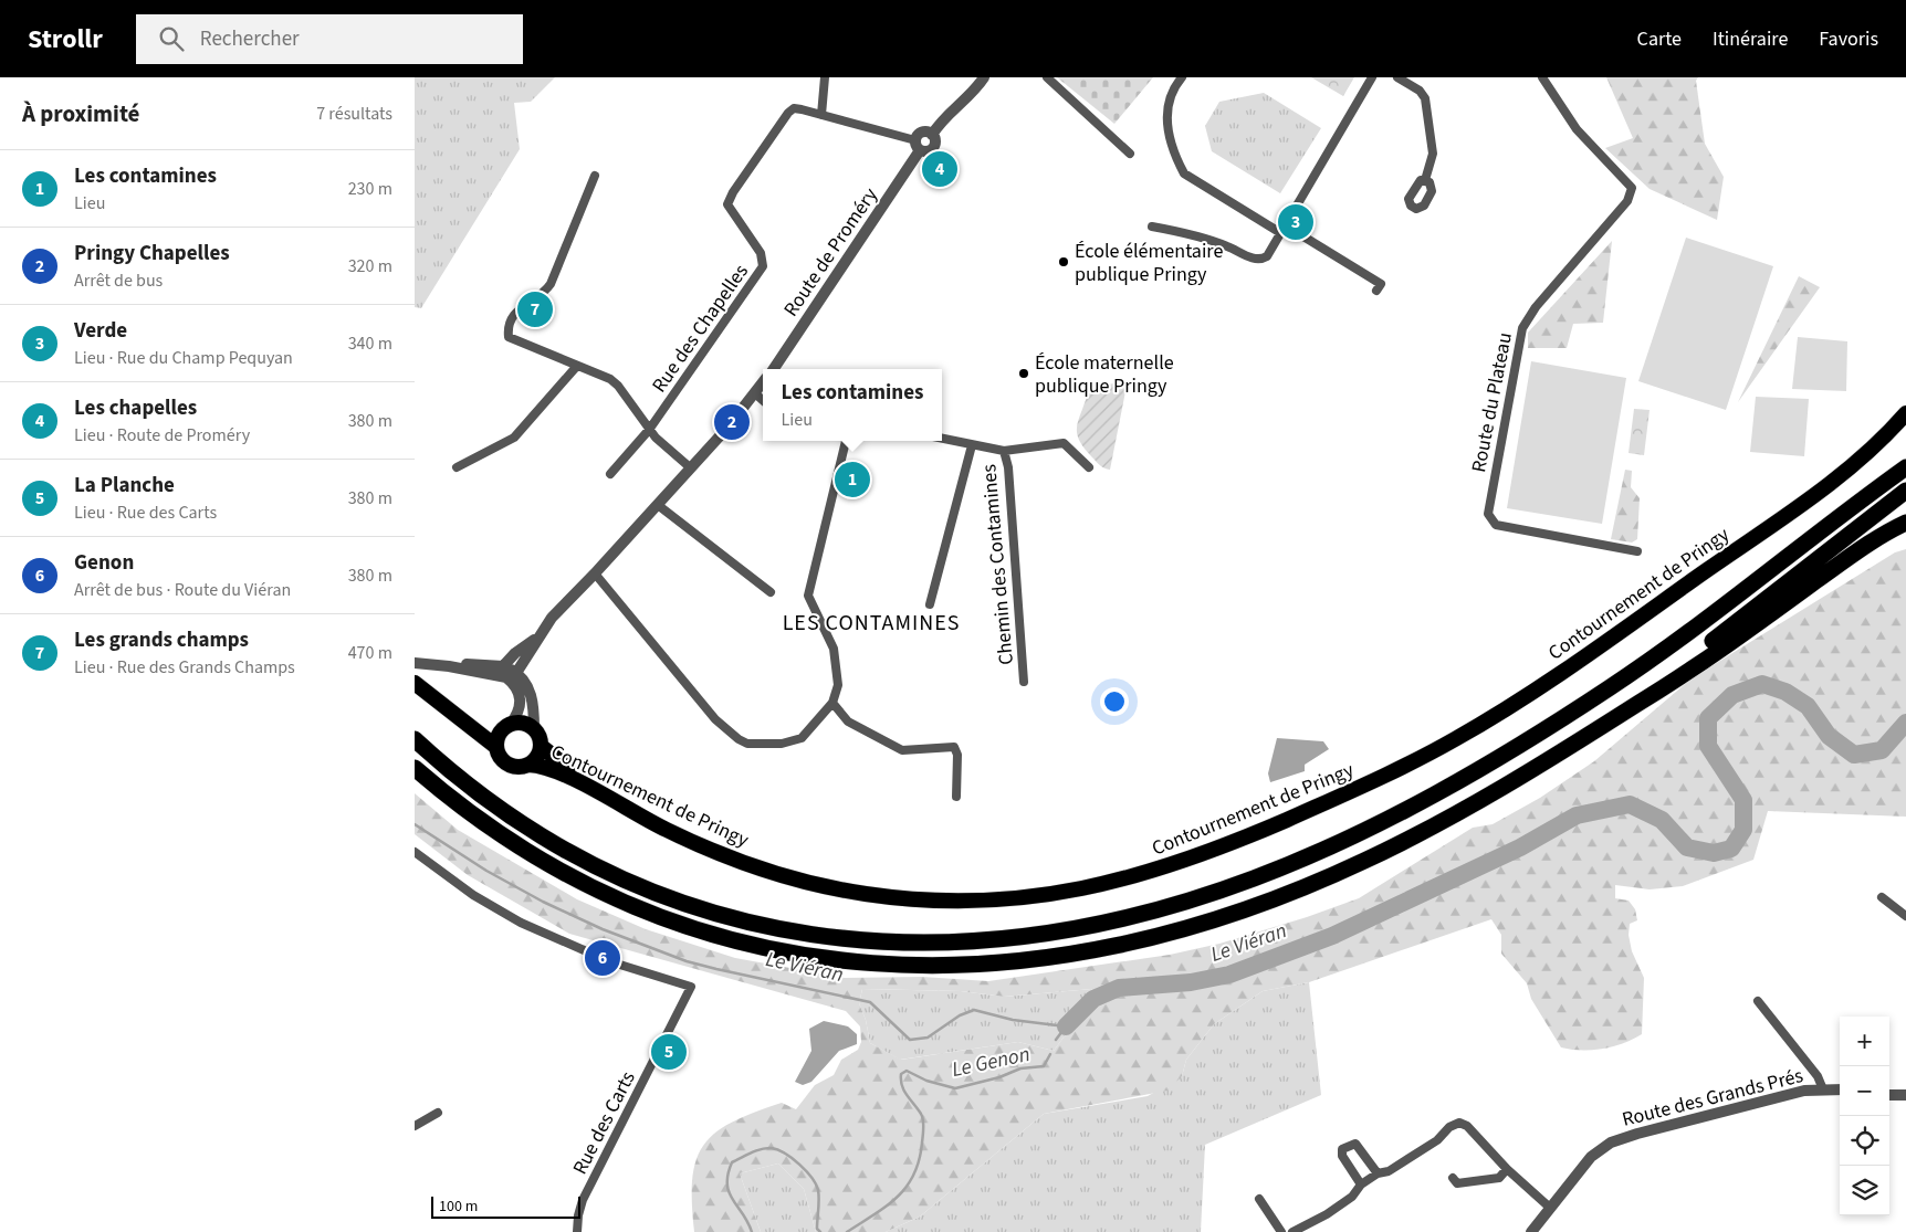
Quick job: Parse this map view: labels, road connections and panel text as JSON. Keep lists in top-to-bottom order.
{
  "streets": {
    "highway": ["Contournement de Pringy"],
    "street": [
      "Route de Proméry",
      "Rue des Chapelles",
      "Route du Plateau",
      "Chemin des Contamines",
      "Route des Grands Prés",
      "Rue des Carts"
    ]
  },
  "crossings": [
    ["Route de Proméry", "Rue des Chapelles"]
  ],
  "districts": ["LES CONTAMINES"],
  "water": ["Le Viéran", "Le Genon"],
  "places": ["École élémentaire publique Pringy", "École maternelle publique Pringy"],
  "scale_bar": "100 m",
  "page": {
    "header": "Strollr",
    "search": "Rechercher",
    "nav": ["Carte", "Itinéraire", "Favoris"],
    "heading": ["À proximité", "7 résultats"],
    "list": [
      {
        "mark": "1",
        "name": "Les contamines",
        "note": "Lieu",
        "value": "230 m"
      },
      {
        "mark": "2",
        "name": "Pringy Chapelles",
        "note": "Arrêt de bus",
        "value": "320 m"
      },
      {
        "mark": "3",
        "name": "Verde",
        "note": "Lieu · Rue du Champ Pequyan",
        "value": "340 m"
      },
      {
        "mark": "4",
        "name": "Les chapelles",
        "note": "Lieu · Route de Proméry",
        "value": "380 m"
      },
      {
        "mark": "5",
        "name": "La Planche",
        "note": "Lieu · Rue des Carts",
        "value": "380 m"
      },
      {
        "mark": "6",
        "name": "Genon",
        "note": "Arrêt de bus · Route du Viéran",
        "value": "380 m"
      },
      {
        "mark": "7",
        "name": "Les grands champs",
        "note": "Lieu · Rue des Grands Champs",
        "value": "470 m"
      }
    ],
    "pins": [
      "4",
      "3",
      "7",
      "2",
      "1",
      "6",
      "5"
    ],
    "popup": ["Les contamines", "Lieu"],
    "map_buttons": ["+", "−"],
    "scale": "100 m"
  }
}
